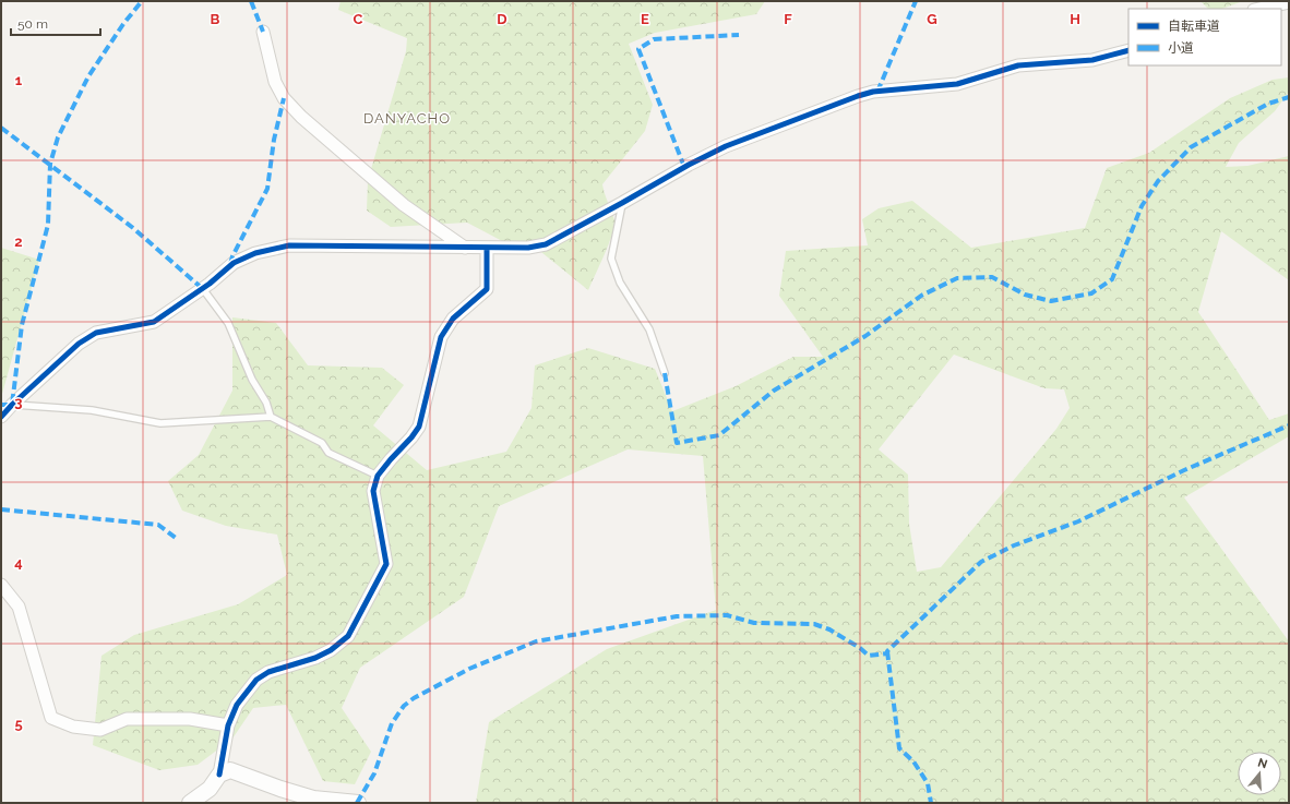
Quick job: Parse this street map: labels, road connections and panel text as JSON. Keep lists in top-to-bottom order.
{
  "districts": ["DANYACHO"],
  "legend": ["自転車道", "小道"],
  "scale_bar": "50 m",
  "north": "top",
  "grid": {
    "columns": [
      "B",
      "C",
      "D",
      "E",
      "F",
      "G",
      "H"
    ],
    "rows": [
      "1",
      "2",
      "3",
      "4",
      "5"
    ]
  }
}
